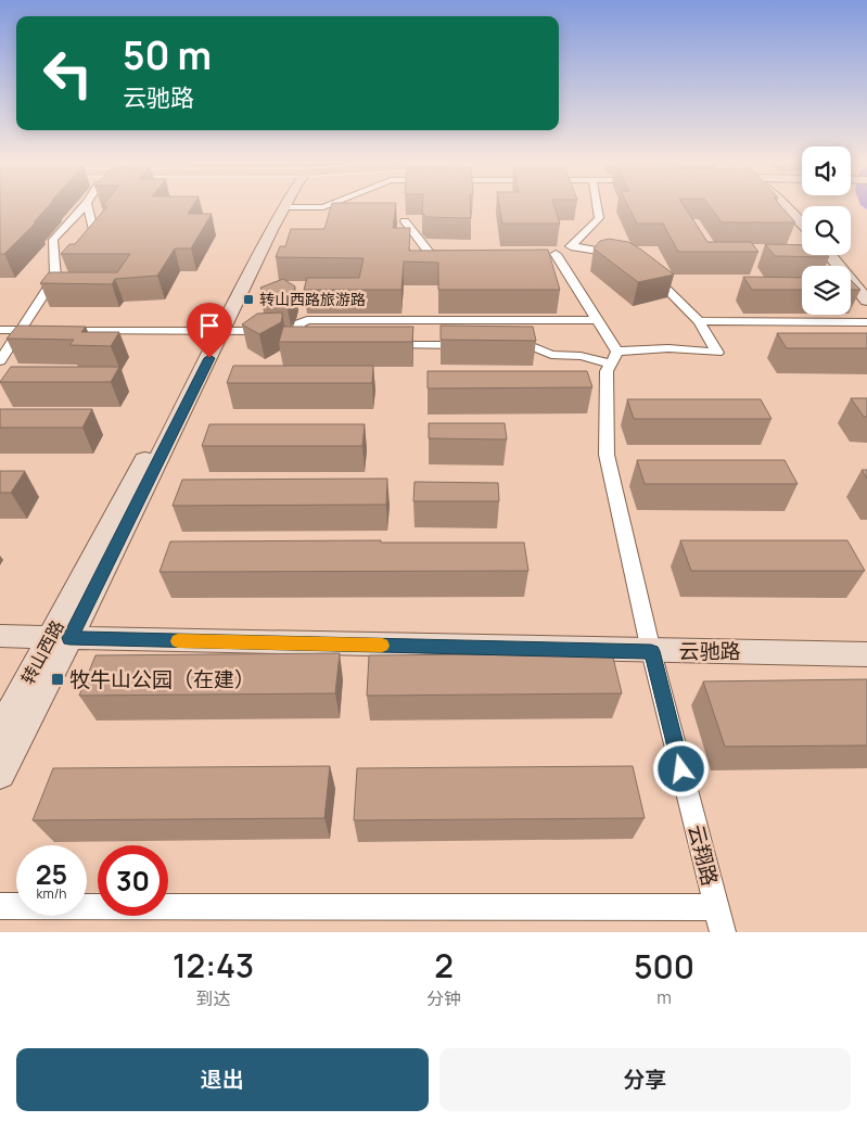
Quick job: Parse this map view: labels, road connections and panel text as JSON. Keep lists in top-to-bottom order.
{
  "streets": {
    "main road": ["云驰路", "转山西路"],
    "street": ["云翔路"]
  },
  "crossings": [
    ["云驰路", "转山西路"],
    ["云驰路", "云翔路"]
  ],
  "places": {
    "transit": ["转山西路旅游路", "牧牛山公园（在建）"]
  },
  "page": {
    "turn": ["50 m", "云驰路"],
    "speed": "25 km/h",
    "limit": "30",
    "eta": [
      "12:43",
      "到达",
      "2",
      "分钟",
      "500",
      "m"
    ],
    "buttons": ["退出", "分享"]
  }
}
